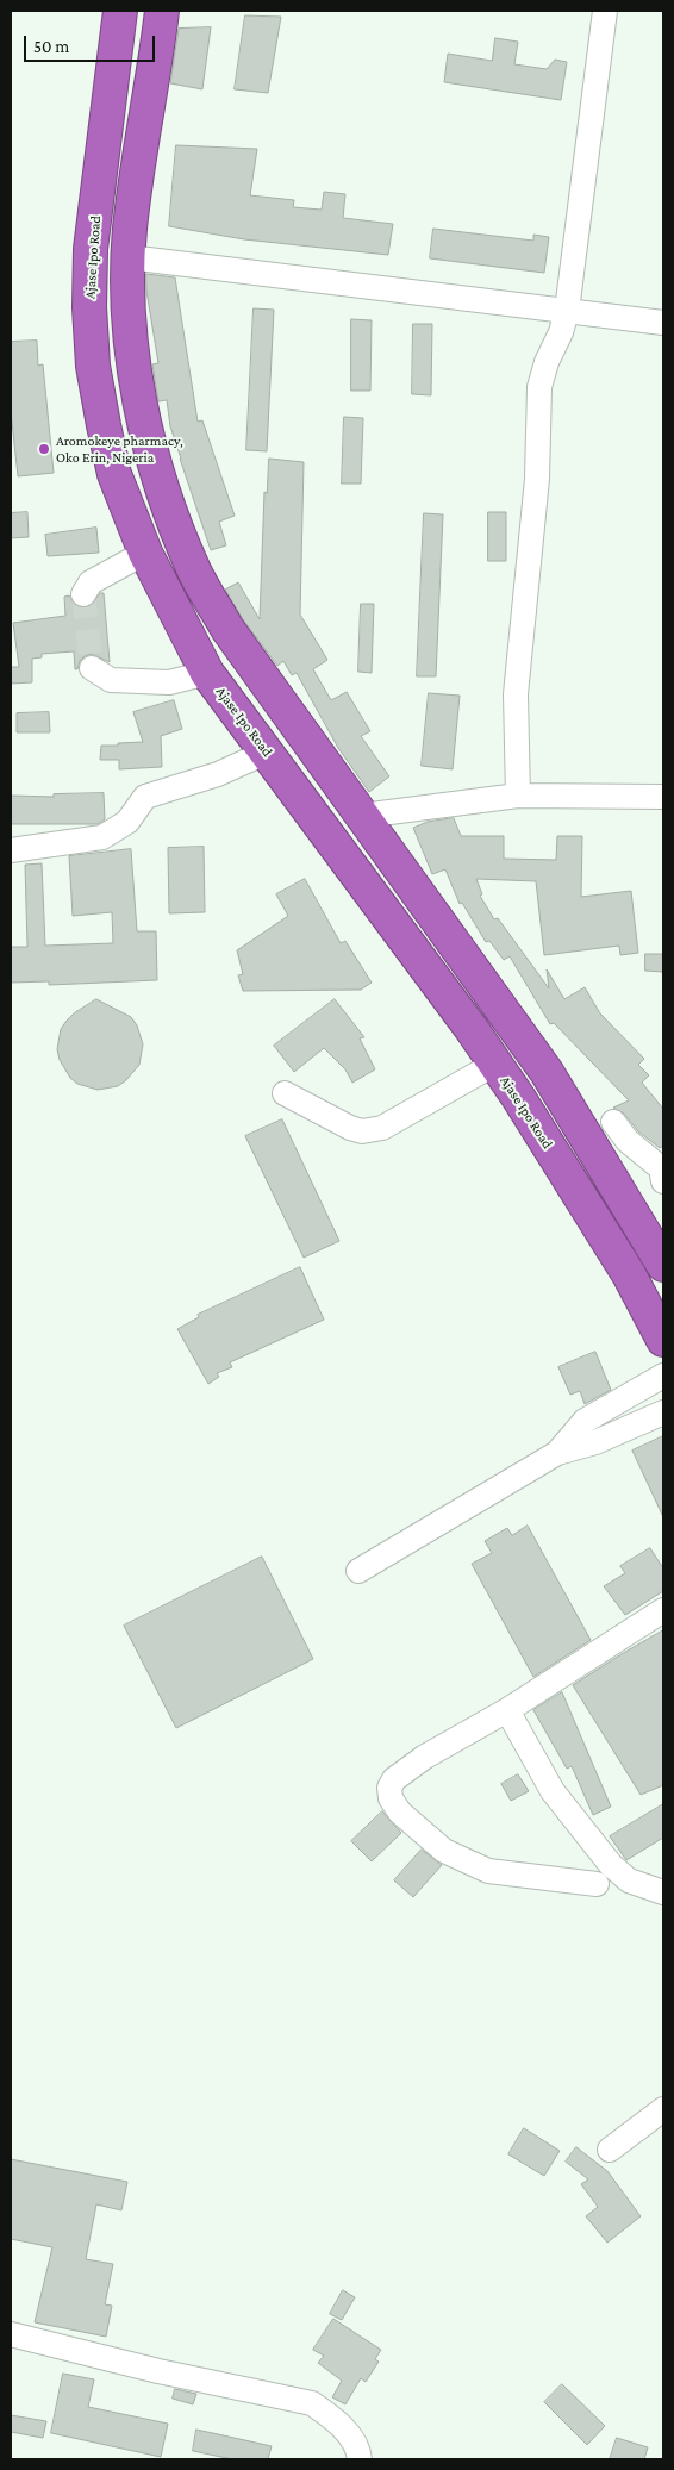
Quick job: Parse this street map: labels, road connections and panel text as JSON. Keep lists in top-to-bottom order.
{
  "streets": {
    "highway": ["Ajase Ipo Road"]
  },
  "places": ["Aromokeye pharmacy, Oko Erin, Nigeria"],
  "scale_bar": "50 m"
}
